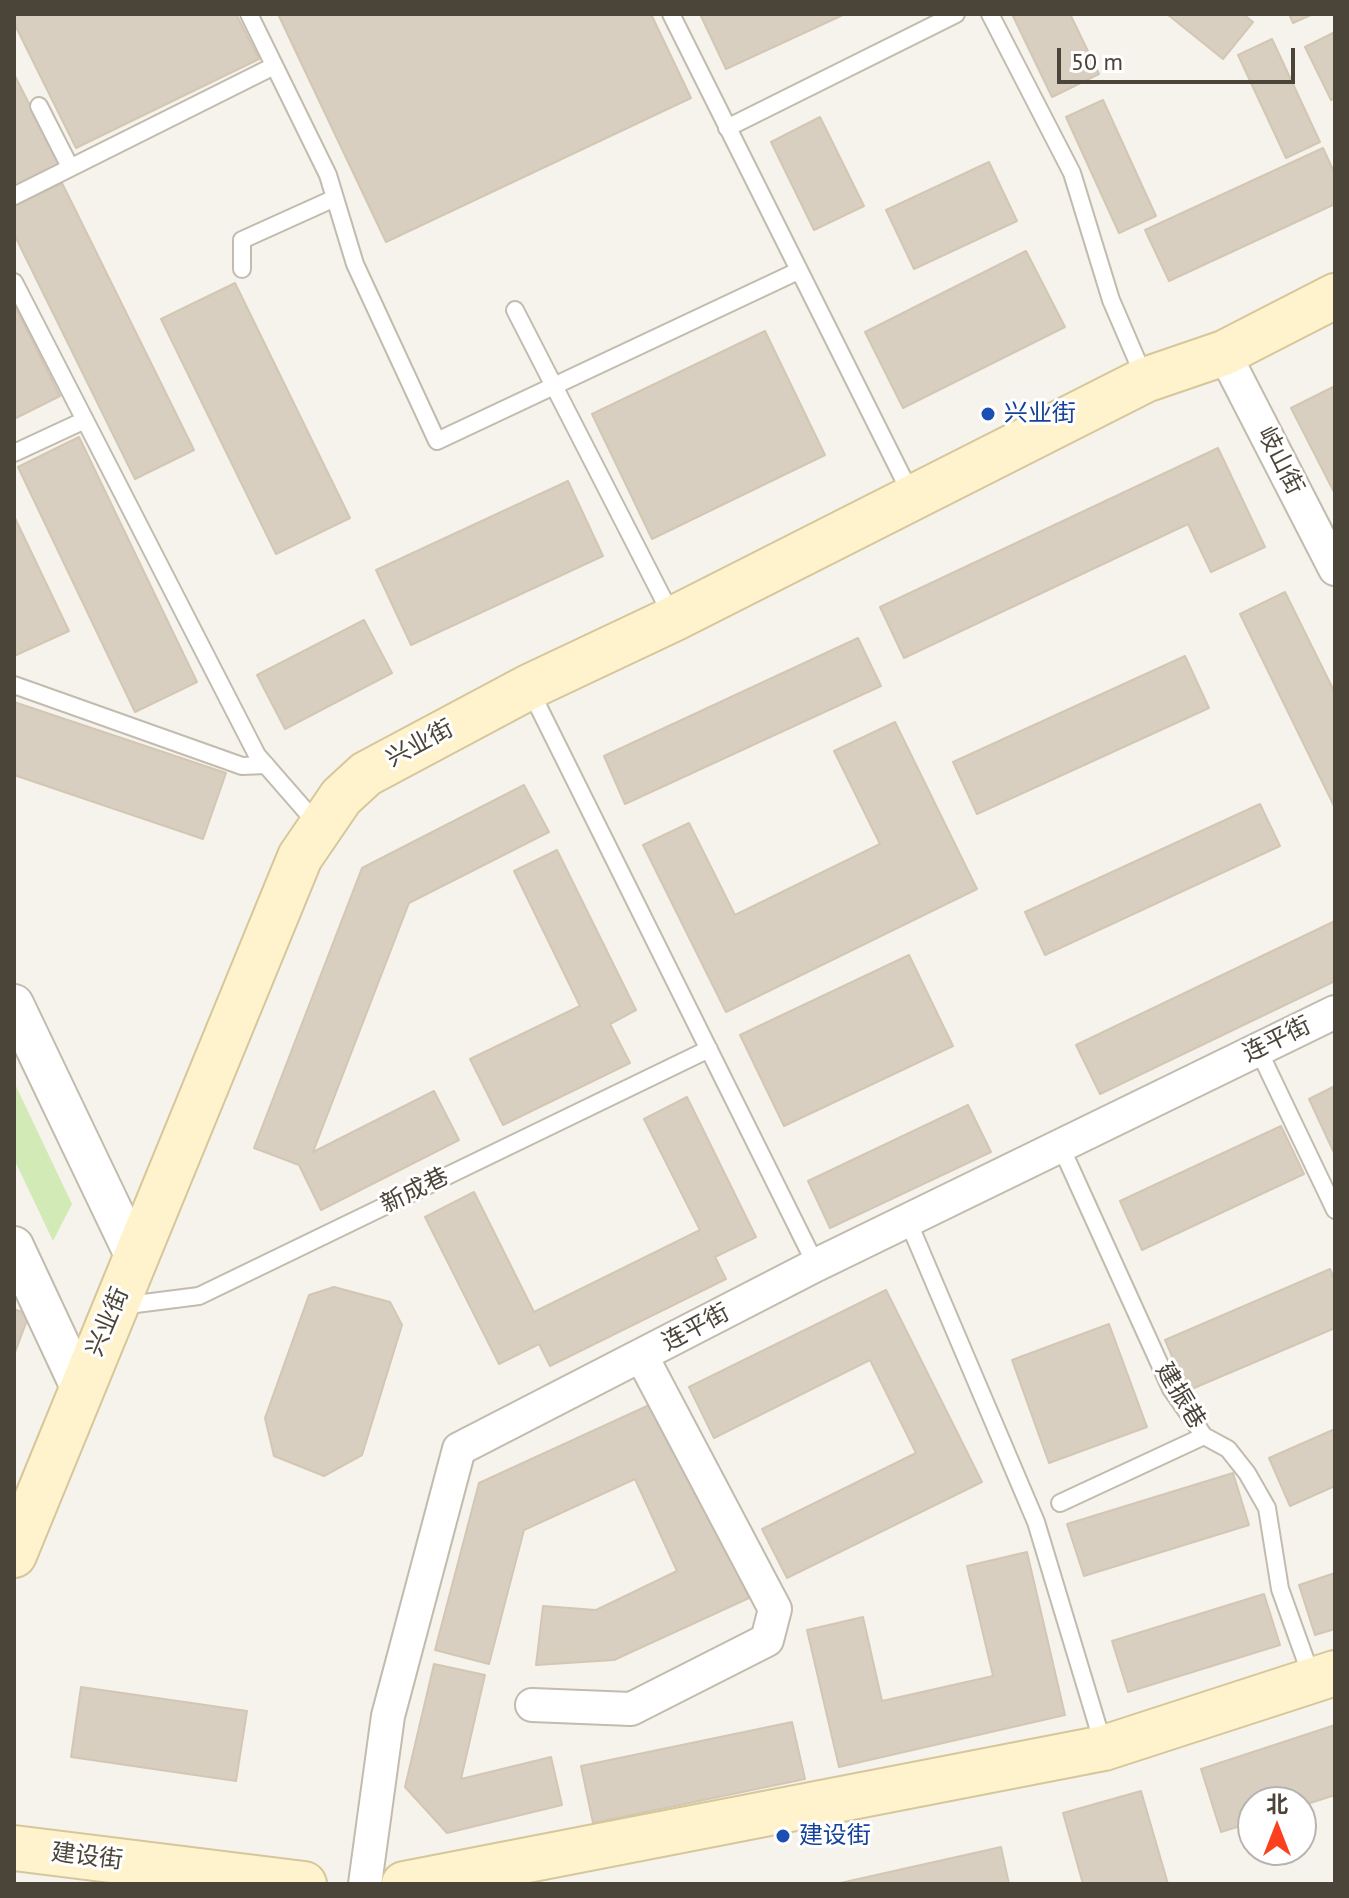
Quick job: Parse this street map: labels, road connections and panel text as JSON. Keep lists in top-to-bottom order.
{
  "streets": {
    "main road": ["兴业街", "建设街"],
    "street": ["岐山街", "连平街"],
    "lane": ["新成巷", "建振巷"]
  },
  "crossings": [
    ["岐山街", "兴业街"],
    ["兴业街", "新成巷"],
    ["连平街", "建振巷"]
  ],
  "places": ["兴业街", "建设街"],
  "scale_bar": "50 m",
  "north": "top"
}
